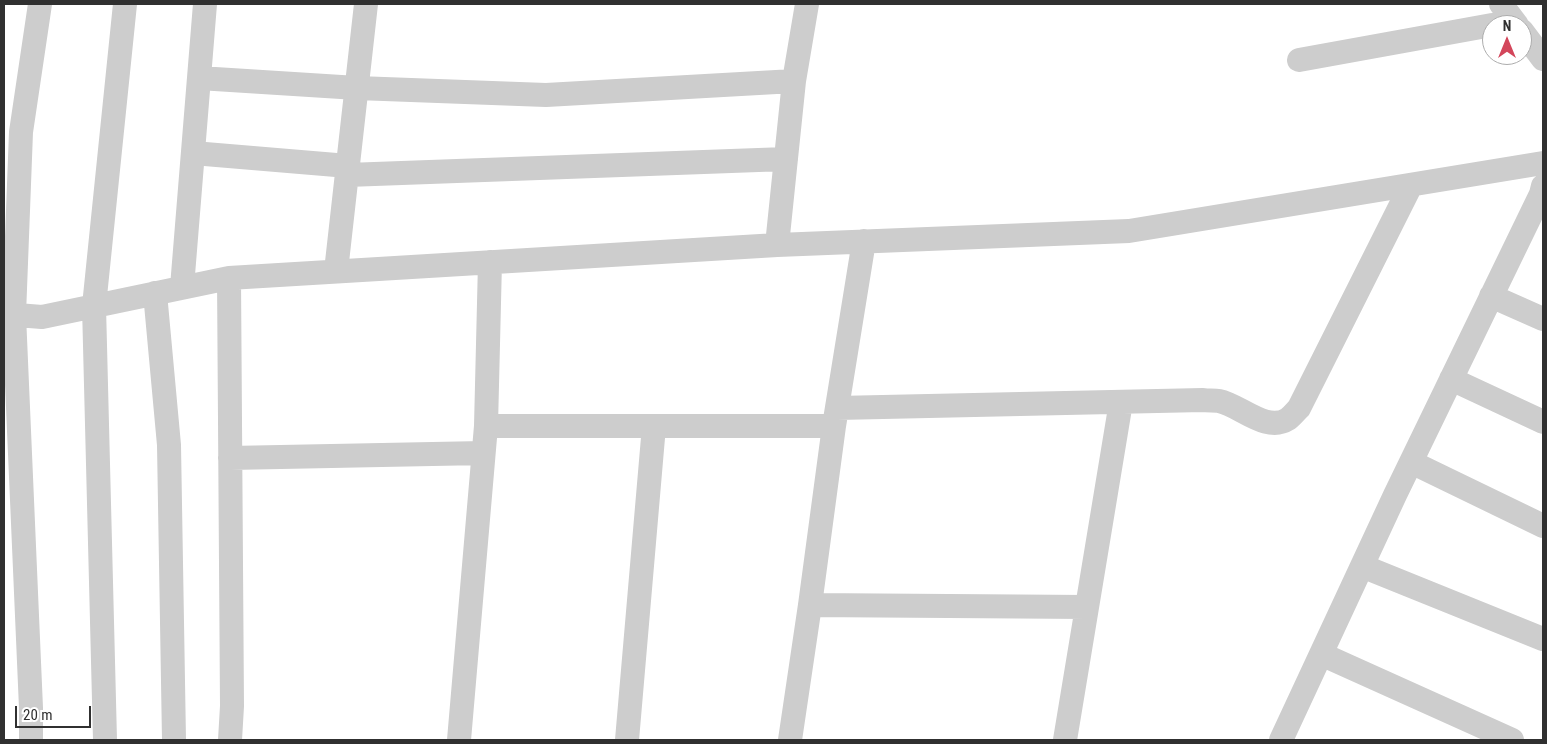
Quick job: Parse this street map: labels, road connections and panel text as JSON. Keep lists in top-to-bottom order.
{
  "scale_bar": "20 m",
  "north": "top"
}
